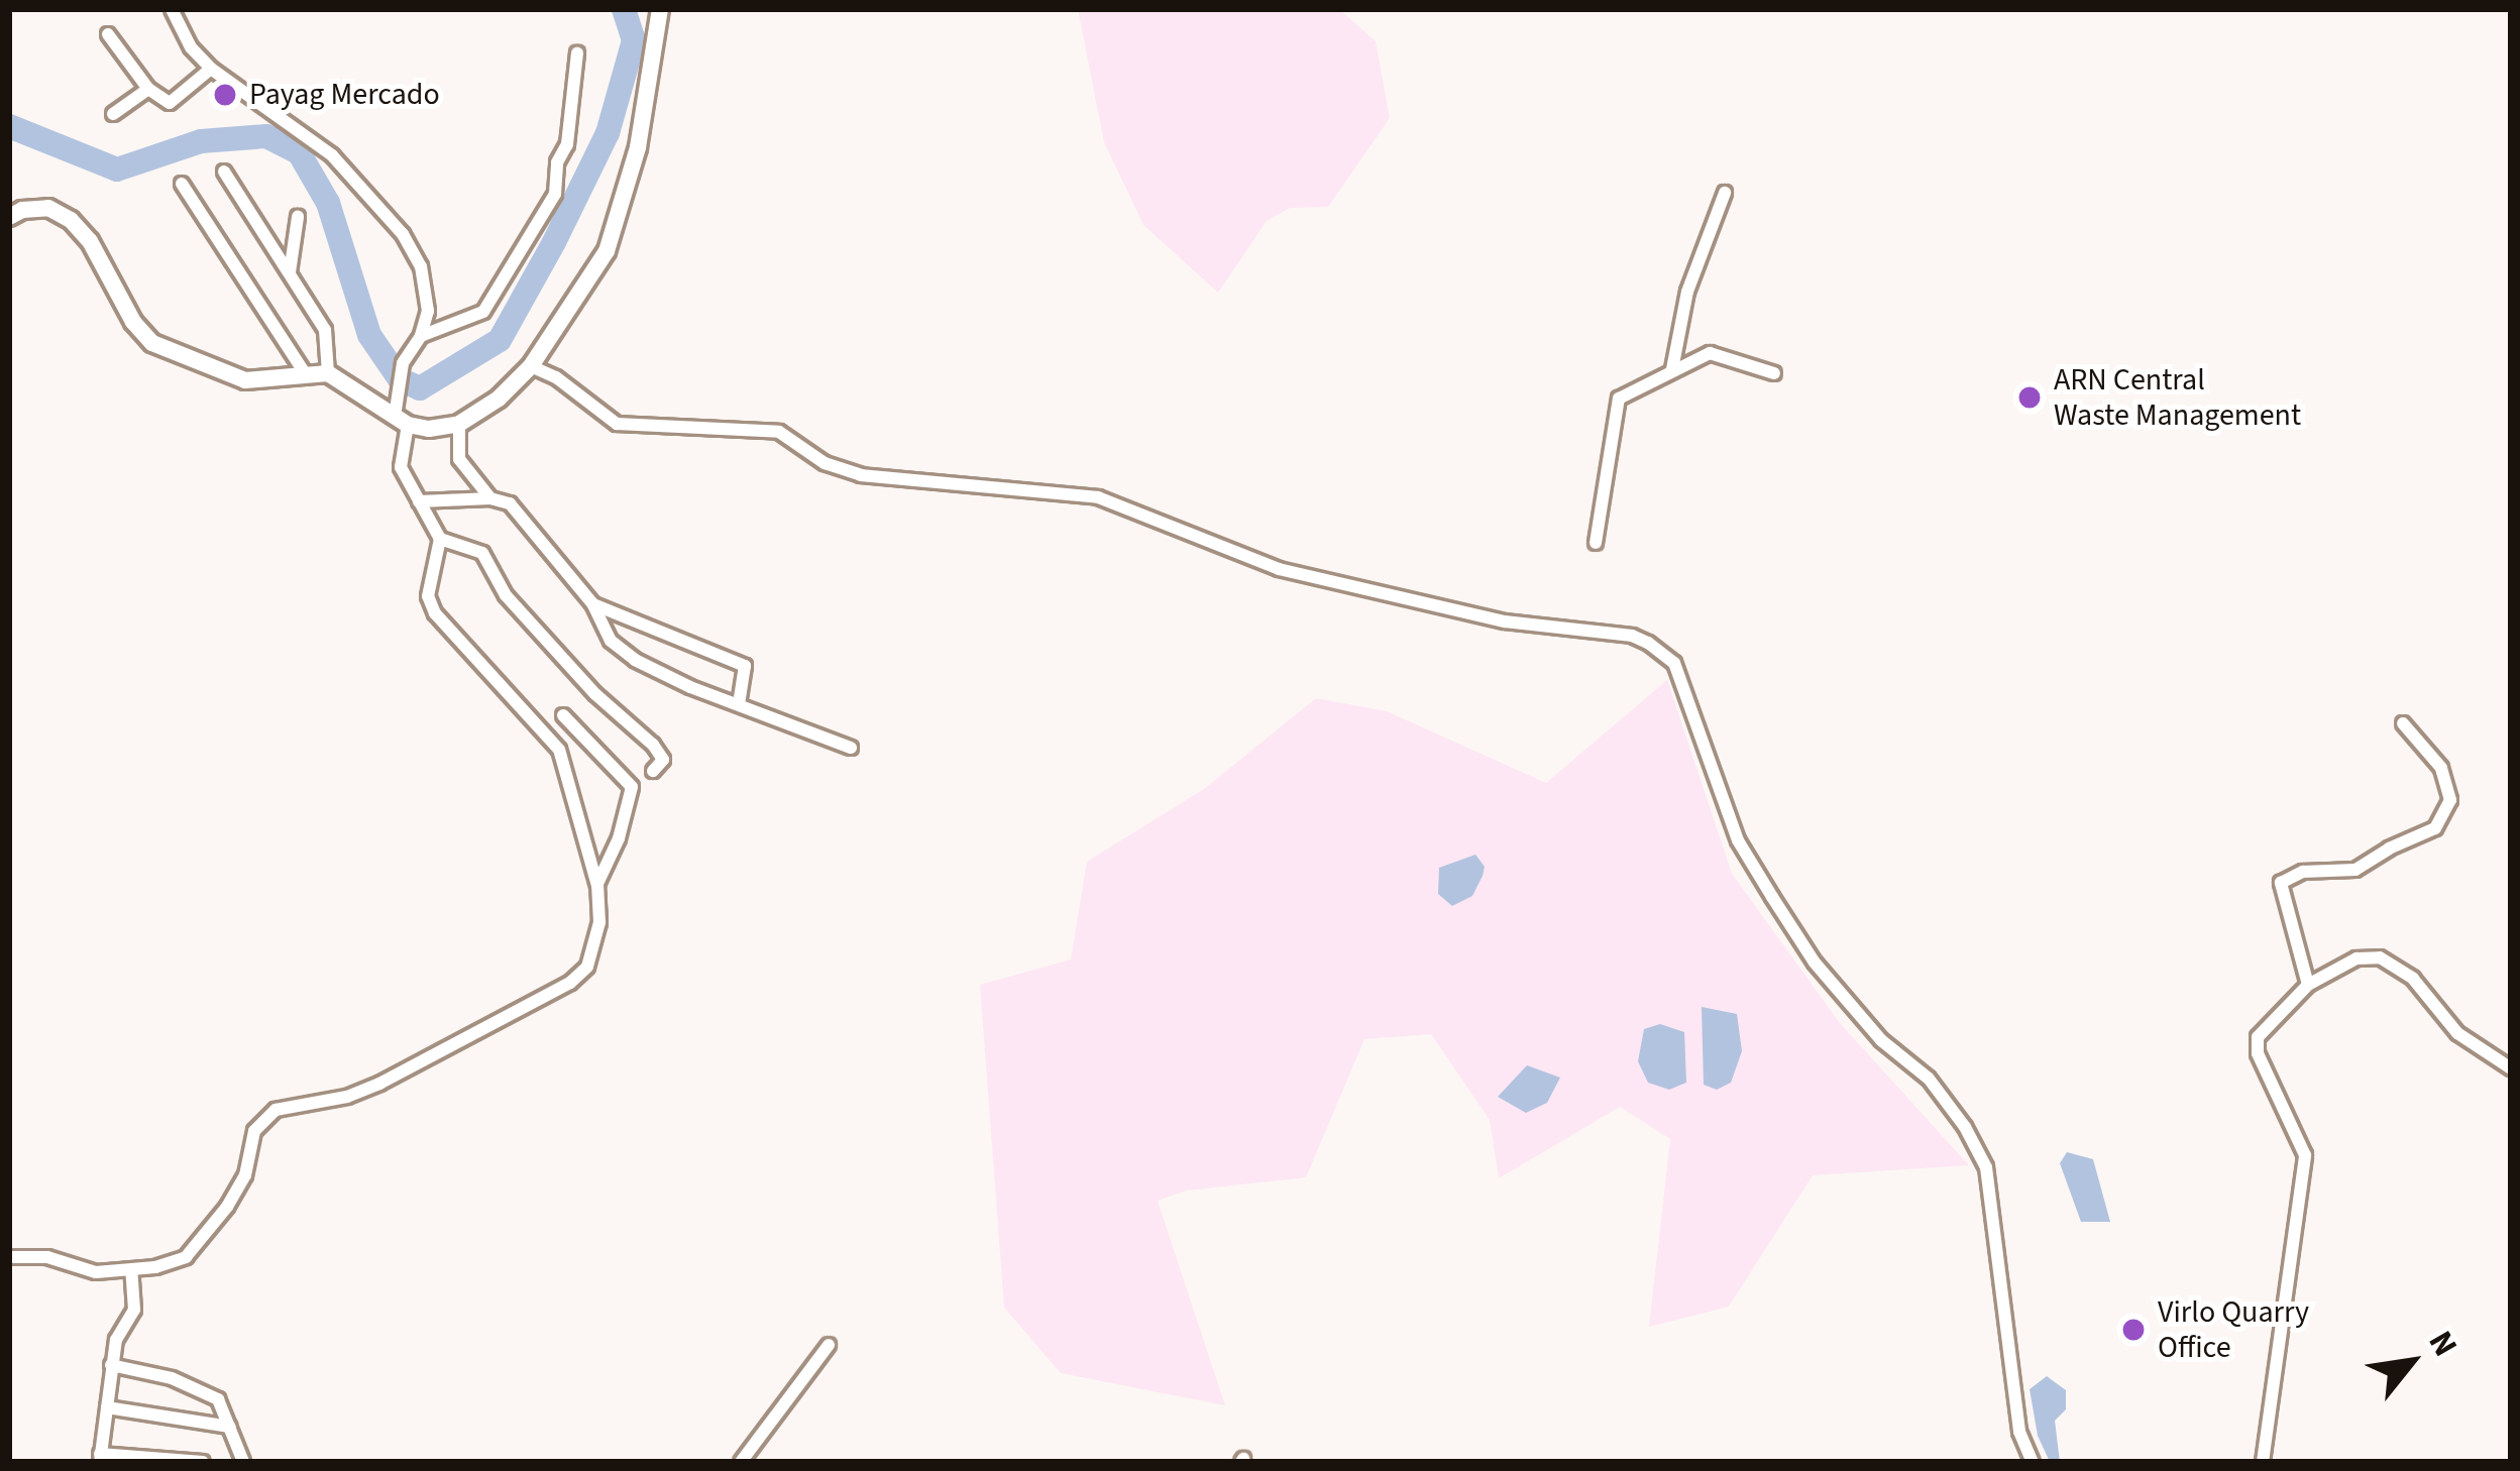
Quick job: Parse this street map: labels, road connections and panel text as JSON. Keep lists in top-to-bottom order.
{
  "places": ["Payag Mercado", "ARN Central Waste Management", "Virlo Quarry Office"],
  "north": "top right"
}
